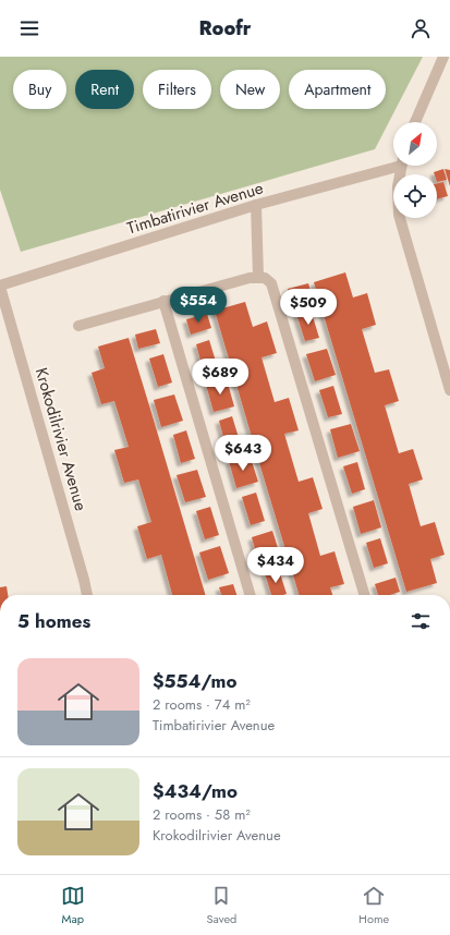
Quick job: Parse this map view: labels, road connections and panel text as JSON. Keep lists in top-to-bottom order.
{
  "streets": {
    "street": ["Timbatirivier Avenue", "Krokodilrivier Avenue"]
  },
  "crossings": [
    ["Timbatirivier Avenue", "Krokodilrivier Avenue"]
  ],
  "north": "top right",
  "page": {
    "header": "Roofr",
    "chip": [
      "Buy",
      "Rent",
      "Filters",
      "New",
      "Apartment"
    ],
    "price": [
      "$554",
      "$509",
      "$689",
      "$643",
      "$434"
    ],
    "heading": "5 homes",
    "list": [
      {
        "name": "$554/mo",
        "note": "2 rooms · 74 m² · Timbatirivier Avenue"
      },
      {
        "name": "$434/mo",
        "note": "2 rooms · 58 m² · Krokodilrivier Avenue"
      }
    ],
    "tabs": ["Map", "Saved", "Home"]
  }
}
